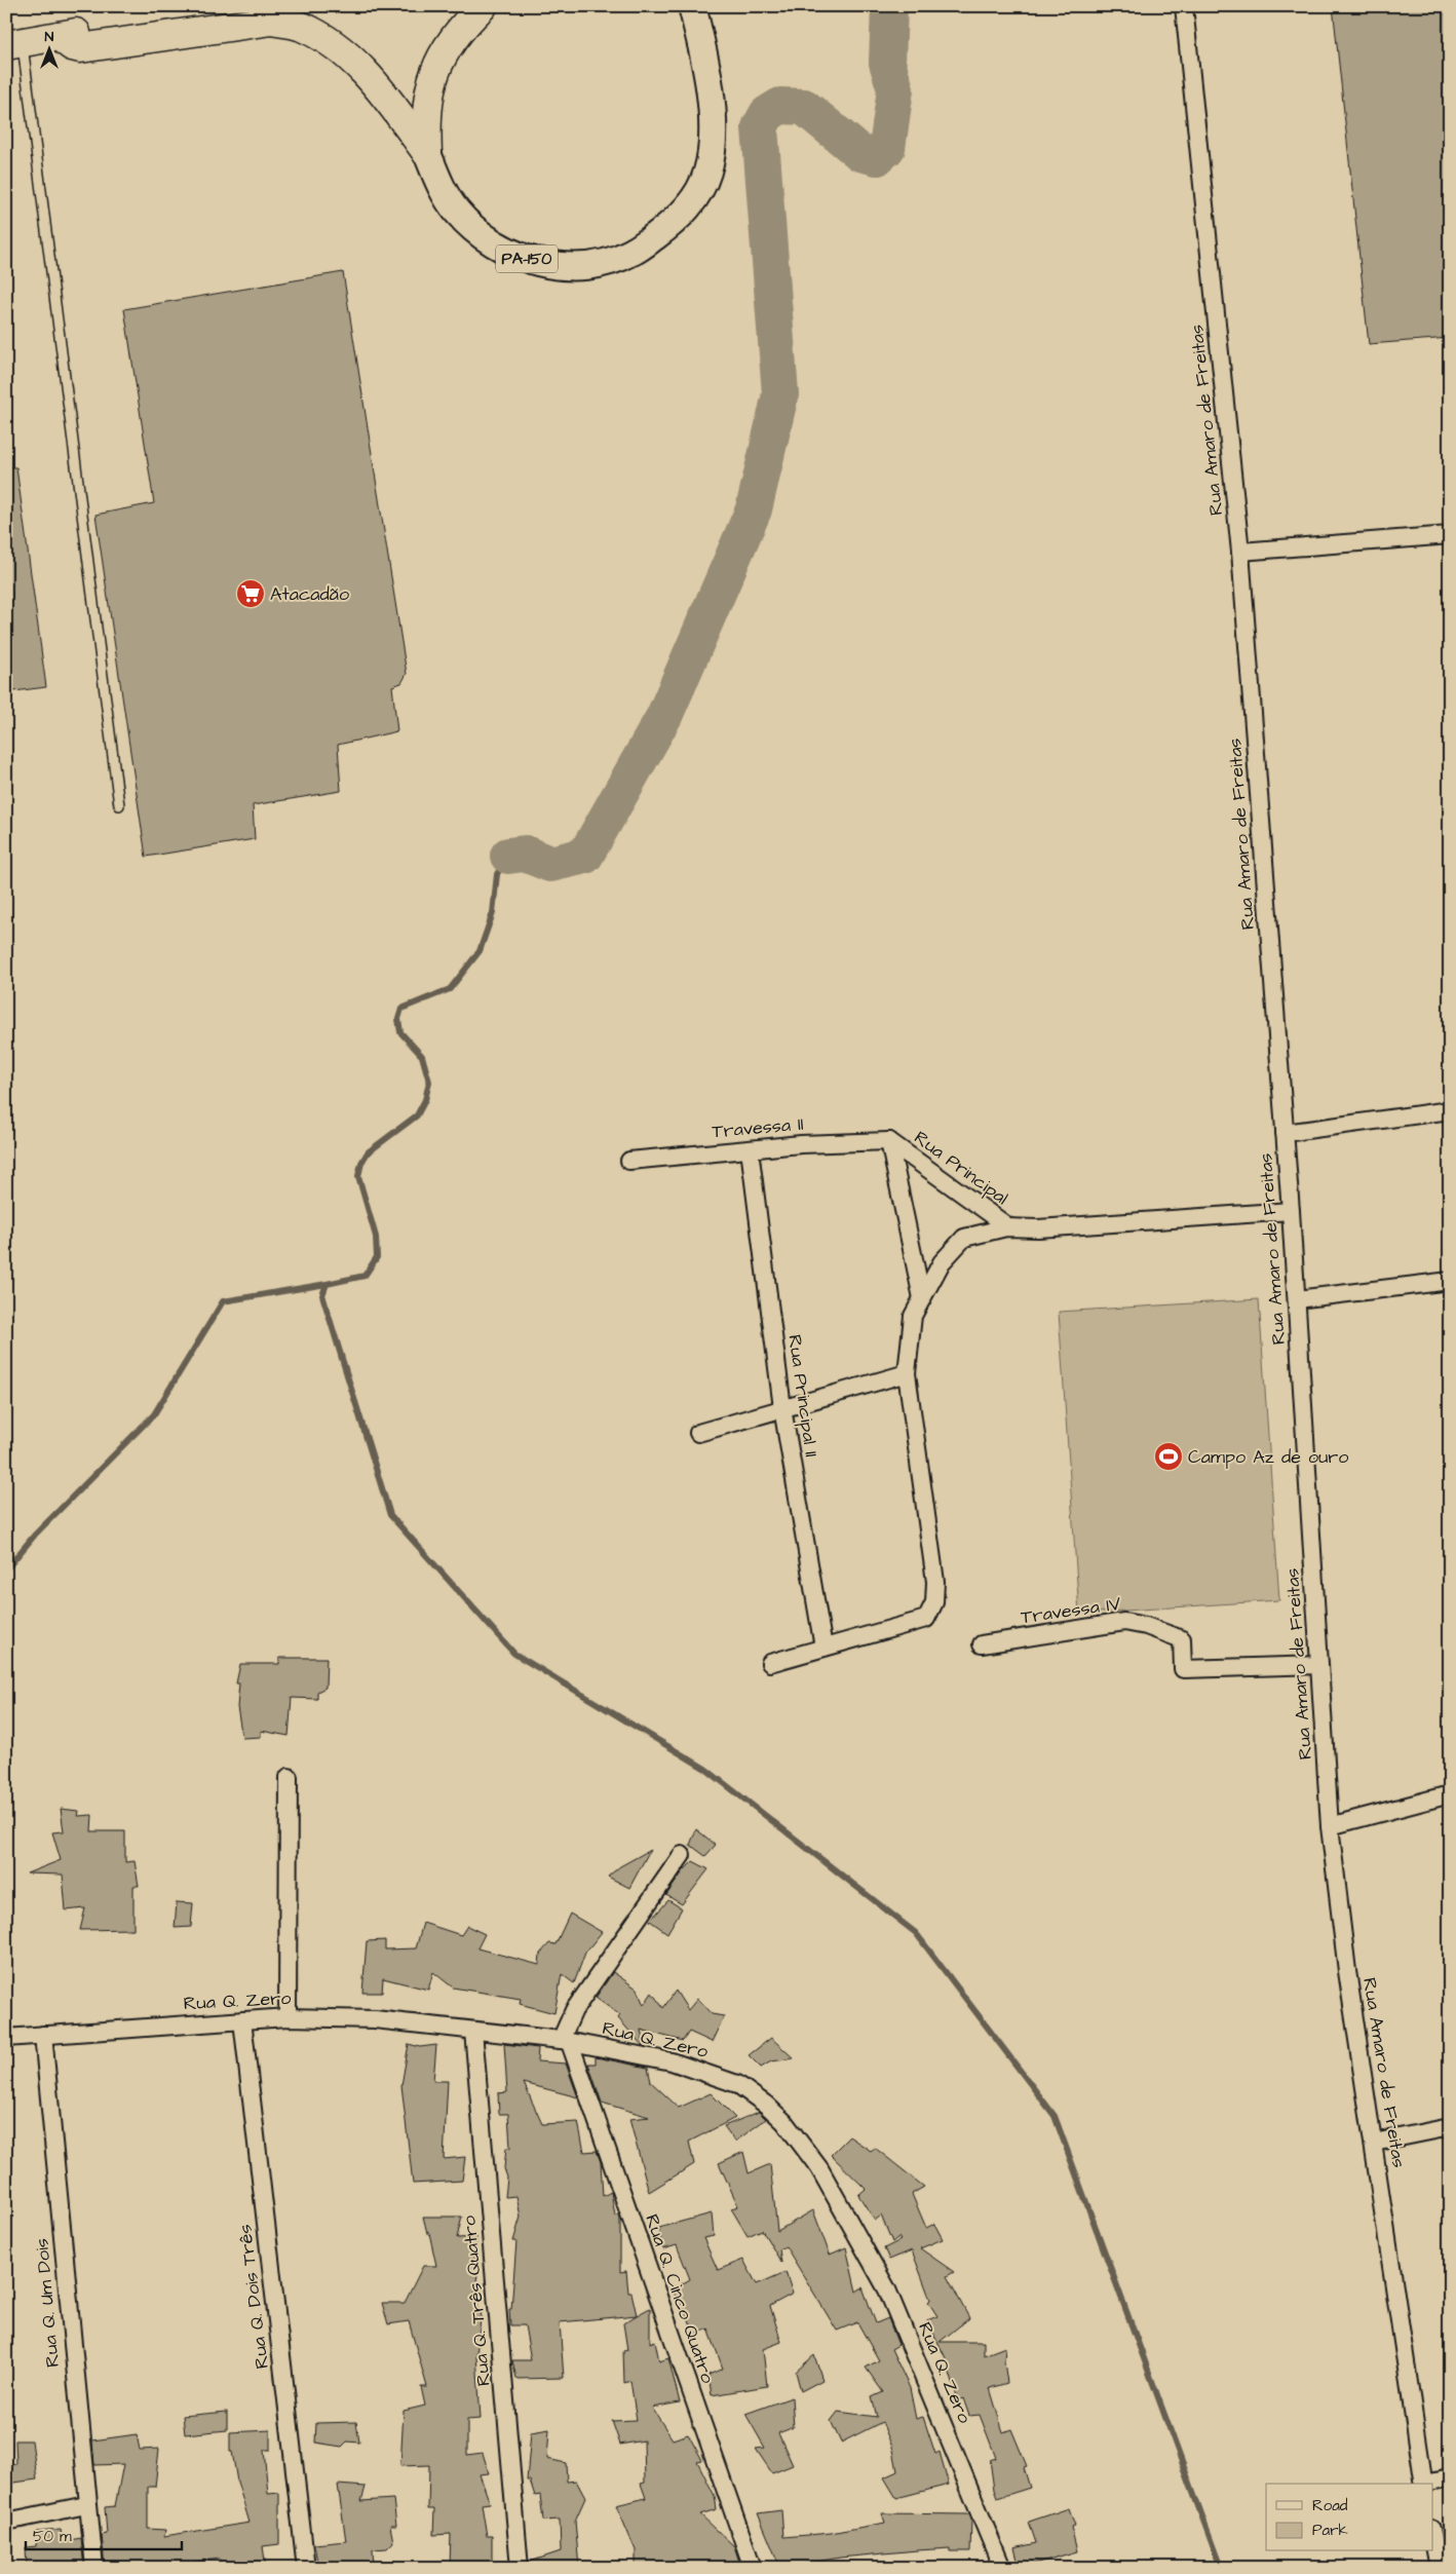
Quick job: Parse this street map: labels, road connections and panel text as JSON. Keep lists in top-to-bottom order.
{
  "streets": {
    "main road": ["PA-150"],
    "street": [
      "Rua Amaro de Freitas",
      "Travessa II",
      "Rua Principal",
      "Rua Principal II",
      "Travessa IV",
      "Rua Q. Zero",
      "Rua Q. Dois Três",
      "Rua Q. Cinco Quatro",
      "Rua Q. Três Quatro",
      "Rua Q. Um Dois"
    ]
  },
  "crossings": [
    ["Rua Amaro de Freitas", "Travessa IV"],
    ["Travessa II", "Rua Principal"],
    ["Travessa II", "Rua Principal II"],
    ["Rua Q. Zero", "Rua Q. Dois Três"],
    ["Rua Q. Zero", "Rua Q. Cinco Quatro"],
    ["Rua Q. Zero", "Rua Q. Três Quatro"],
    ["Rua Q. Zero", "Rua Q. Um Dois"]
  ],
  "places": {
    "supermarket": ["Atacadão"],
    "sports": ["Campo Az de ouro"]
  },
  "legend": ["Road", "Park"],
  "scale_bar": "50 m",
  "north": "top"
}
